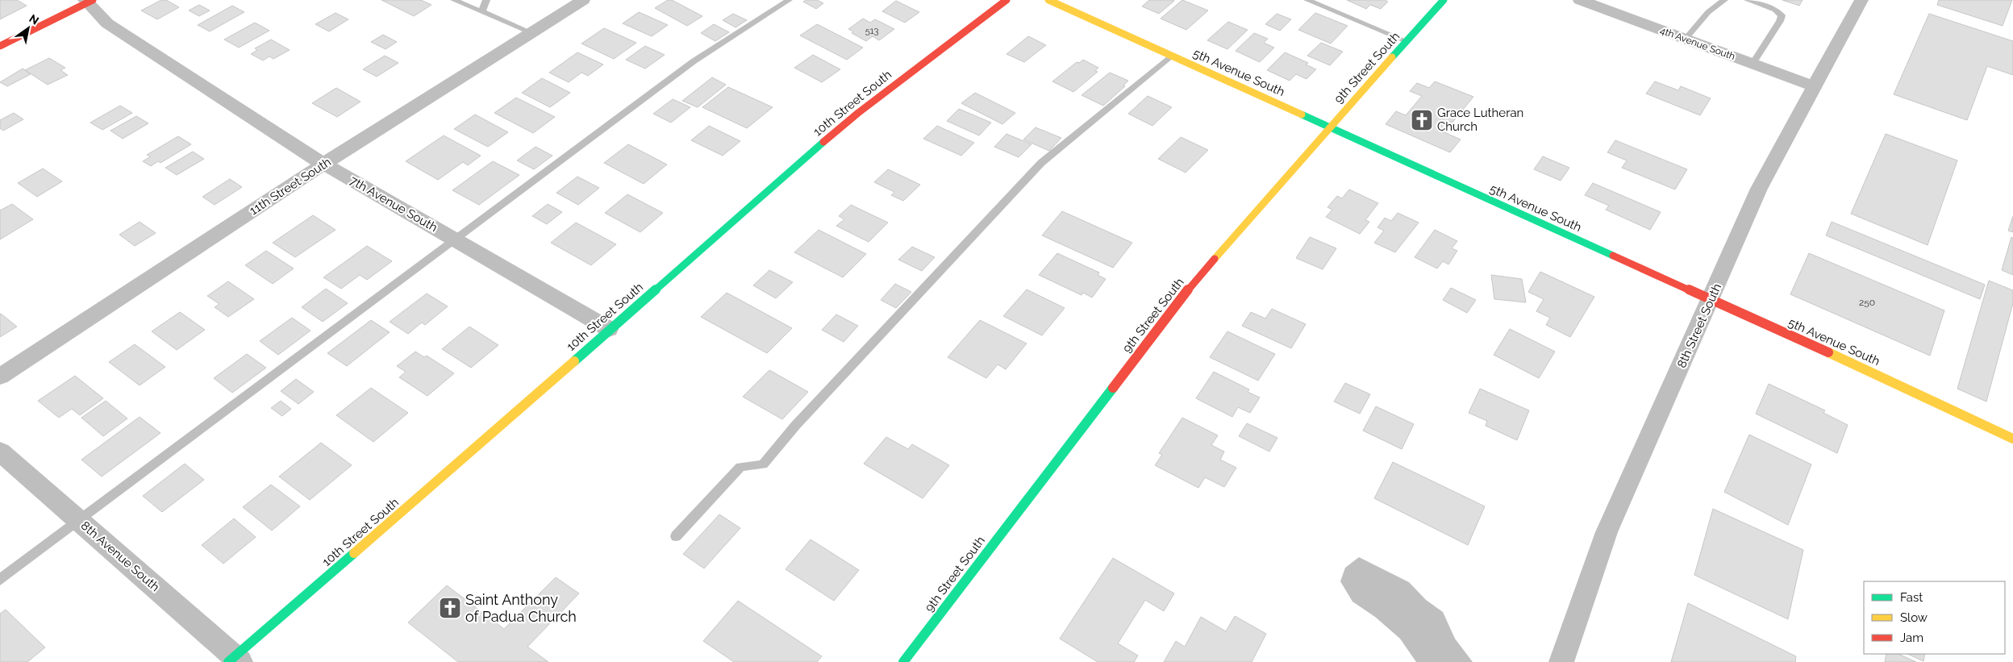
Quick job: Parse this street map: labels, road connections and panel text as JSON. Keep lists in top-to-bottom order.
{
  "streets": {
    "street": [
      "4th Avenue South",
      "9th Street South",
      "5th Avenue South",
      "10th Street South",
      "11th Street South",
      "7th Avenue South",
      "8th Street South",
      "8th Avenue South"
    ]
  },
  "crossings": [
    ["4th Avenue South", "8th Street South"],
    ["9th Street South", "5th Avenue South"],
    ["5th Avenue South", "8th Street South"],
    ["10th Street South", "7th Avenue South"],
    ["10th Street South", "8th Avenue South"],
    ["11th Street South", "7th Avenue South"]
  ],
  "places": {
    "church": ["Grace Lutheran Church", "Saint Anthony of Padua Church"]
  },
  "house_numbers": ["513", "250"],
  "legend": ["Fast", "Slow", "Jam"],
  "north": "top right"
}
